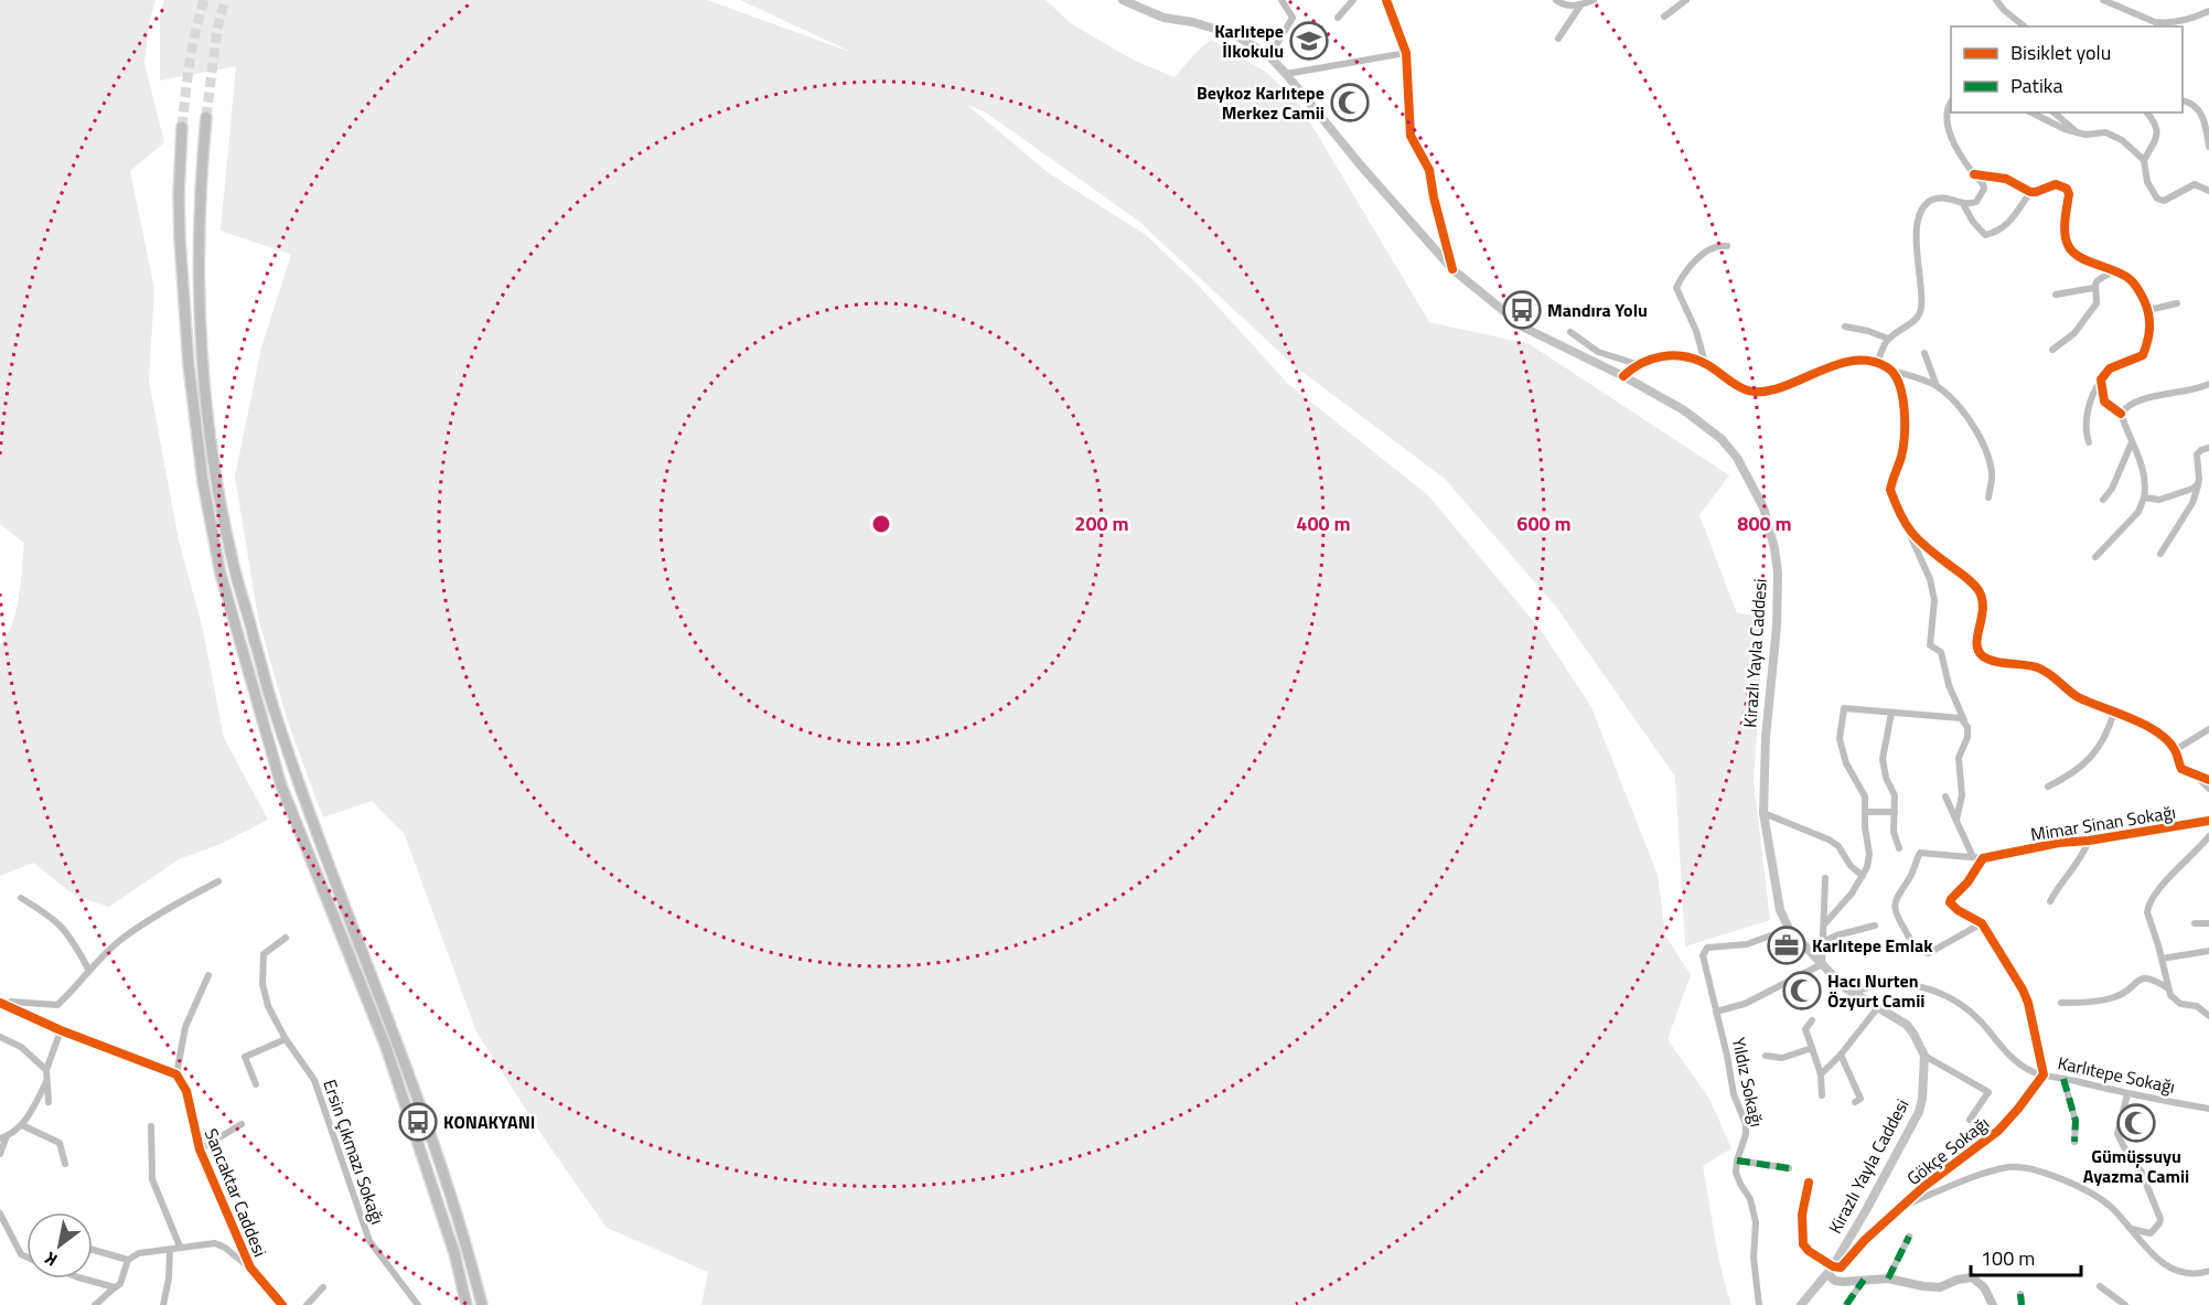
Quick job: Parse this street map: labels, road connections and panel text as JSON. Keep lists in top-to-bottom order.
{
  "streets": {
    "main road": ["Kirazlı Yayla Caddesi"],
    "street": [
      "Mimar Sinan Sokağı",
      "Karlıtepe Sokağı",
      "Yıldız Sokağı",
      "Gökçe Sokağı",
      "Ersin Çıkmazı Sokağı",
      "Sancaktar Caddesi"
    ]
  },
  "crossings": [
    ["Kirazlı Yayla Caddesi", "Karlıtepe Sokağı"],
    ["Kirazlı Yayla Caddesi", "Yıldız Sokağı"],
    ["Kirazlı Yayla Caddesi", "Gökçe Sokağı"],
    ["Karlıtepe Sokağı", "Gökçe Sokağı"]
  ],
  "places": {
    "school or university": ["Karlıtepe İlkokulu"],
    "mosque": ["Beykoz Karlıtepe Merkez Camii", "Hacı Nurten Özyurt Camii", "Gümüşsuyu Ayazma Camii"],
    "bus stop": ["Mandıra Yolu", "KONAKYANI"],
    "office": ["Karlıtepe Emlak"]
  },
  "legend": ["Bisiklet yolu", "Patika"],
  "scale_bar": "100 m",
  "north": "bottom left",
  "rings": [
    "200 m",
    "400 m",
    "600 m",
    "800 m"
  ]
}
